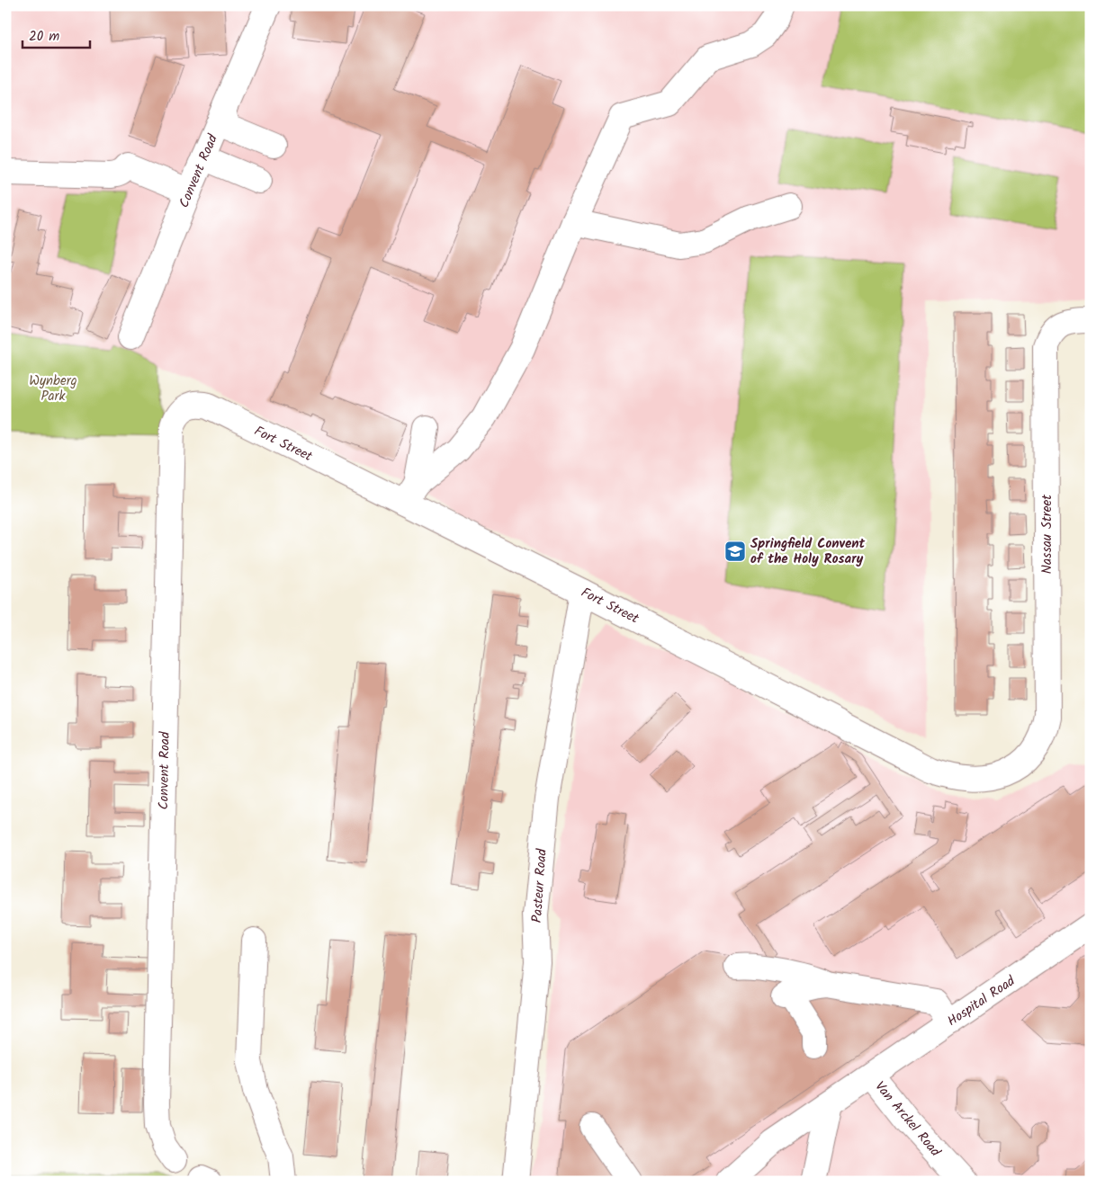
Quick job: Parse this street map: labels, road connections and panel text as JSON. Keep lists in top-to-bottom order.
{
  "streets": {
    "street": [
      "Convent Road",
      "Fort Street",
      "Nassau Street",
      "Pasteur Road",
      "Hospital Road",
      "Van Arckel Road"
    ]
  },
  "crossings": [
    ["Convent Road", "Fort Street"],
    ["Fort Street", "Nassau Street"],
    ["Fort Street", "Pasteur Road"],
    ["Hospital Road", "Van Arckel Road"]
  ],
  "parks": ["Wynberg Park"],
  "places": {
    "school or university": ["Springfield Convent of the Holy Rosary"]
  },
  "scale_bar": "20 m"
}
